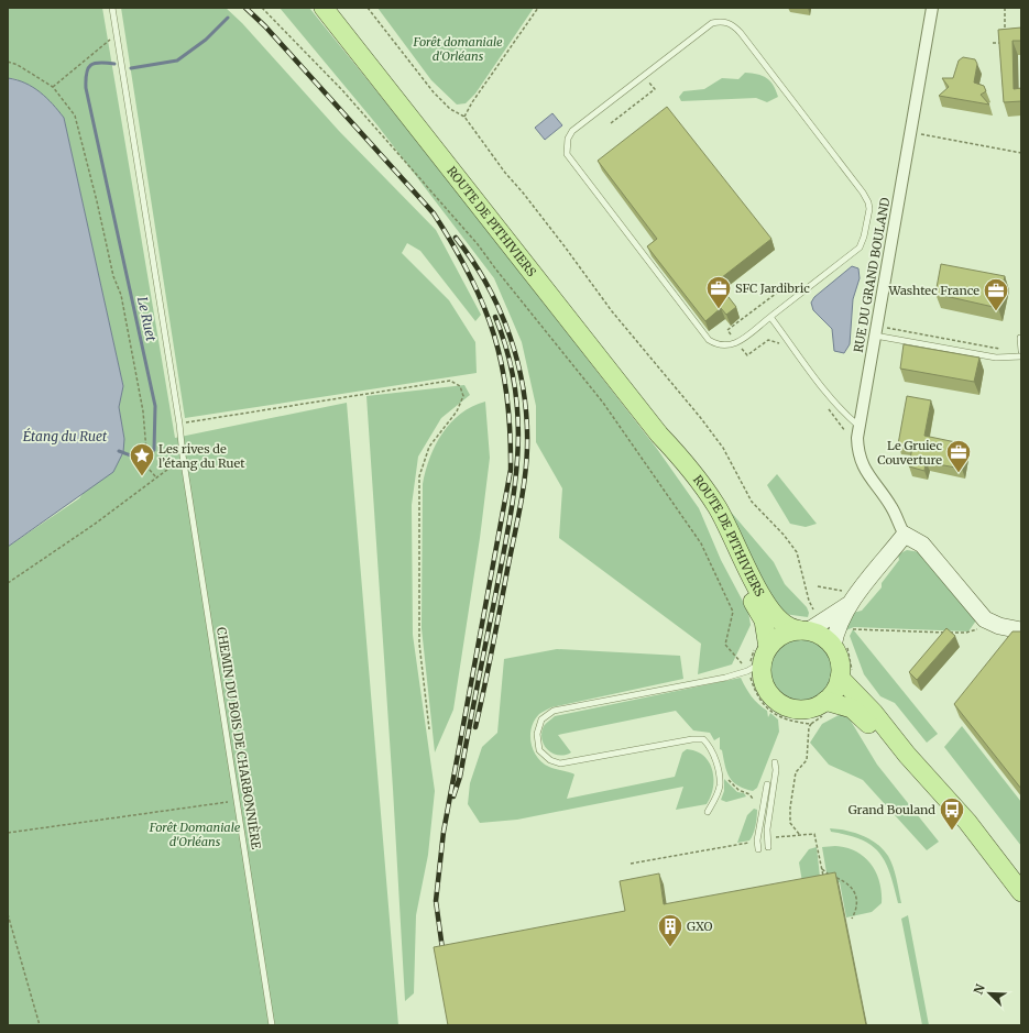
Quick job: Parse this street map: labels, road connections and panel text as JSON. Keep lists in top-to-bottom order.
{
  "streets": {
    "main road": ["ROUTE DE PITHIVIERS"],
    "street": ["RUE DU GRAND BOULAND"],
    "lane": ["CHEMIN DU BOIS DE CHARBONNIÈRE"]
  },
  "water": ["Le Ruet", "Étang du Ruet"],
  "parks": ["Forêt domaniale d'Orléans", "Forêt Domaniale d'Orléans"],
  "places": {
    "office": ["SFC Jardibric", "Washtec France", "Le Gruiec Couverture"],
    "place": ["Les rives de l’étang du Ruet"],
    "bus stop": ["Grand Bouland"],
    "building": ["GXO"]
  },
  "north": "top left"
}
